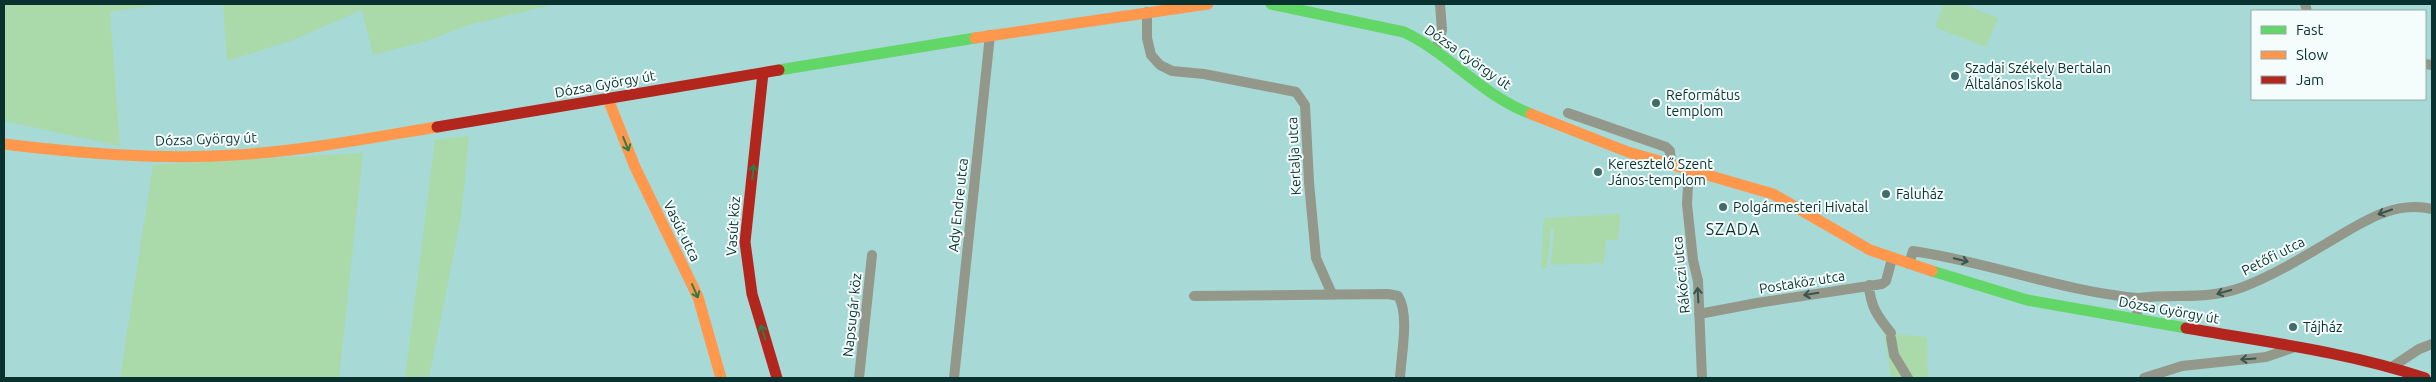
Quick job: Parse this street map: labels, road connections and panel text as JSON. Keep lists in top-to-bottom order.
{
  "streets": {
    "main road": ["Dózsa György út", "Vasút köz", "Vasút utca"],
    "street": [
      "Kertalja utca",
      "Ady Endre utca",
      "Petőfi utca",
      "Rákóczi utca",
      "Postaköz utca",
      "Napsugár köz"
    ]
  },
  "crossings": [
    ["Dózsa György út", "Kertalja utca"],
    ["Dózsa György út", "Ady Endre utca"],
    ["Dózsa György út", "Vasút köz"],
    ["Dózsa György út", "Vasút utca"],
    ["Dózsa György út", "Petőfi utca"],
    ["Dózsa György út", "Rákóczi utca"],
    ["Dózsa György út", "Postaköz utca"],
    ["Rákóczi utca", "Postaköz utca"]
  ],
  "one_way": [
    "Vasút köz",
    "Vasút utca",
    "Rákóczi utca",
    "Postaköz utca"
  ],
  "districts": ["SZADA"],
  "places": [
    "Szadai Székely Bertalan Általános Iskola",
    "Református templom",
    "Keresztelő Szent János-templom",
    "Faluház",
    "Polgármesteri Hivatal",
    "Tájház"
  ],
  "legend": ["Fast", "Slow", "Jam"]
}
